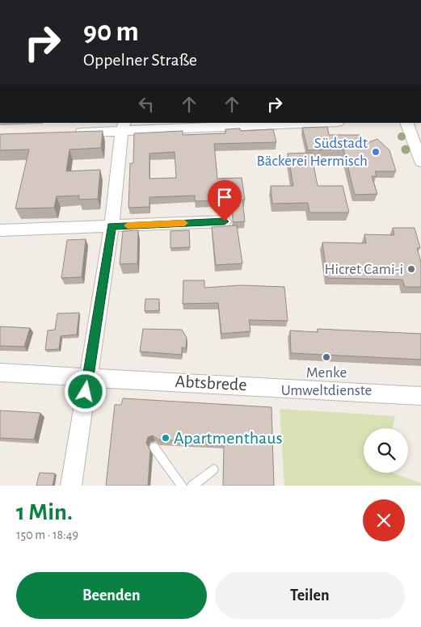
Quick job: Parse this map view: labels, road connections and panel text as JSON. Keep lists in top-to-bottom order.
{
  "streets": {
    "street": ["Abtsbrede"]
  },
  "places": [
    "Südstadt Bäckerei Hermisch",
    "Hicret Cami-i",
    "Menke Umweltdienste",
    "Apartmenthaus"
  ],
  "page": {
    "turn": ["90 m", "Oppelner Straße"],
    "heading": ["1 Min.", "150 m · 18:49"],
    "buttons": ["Beenden", "Teilen"]
  }
}
